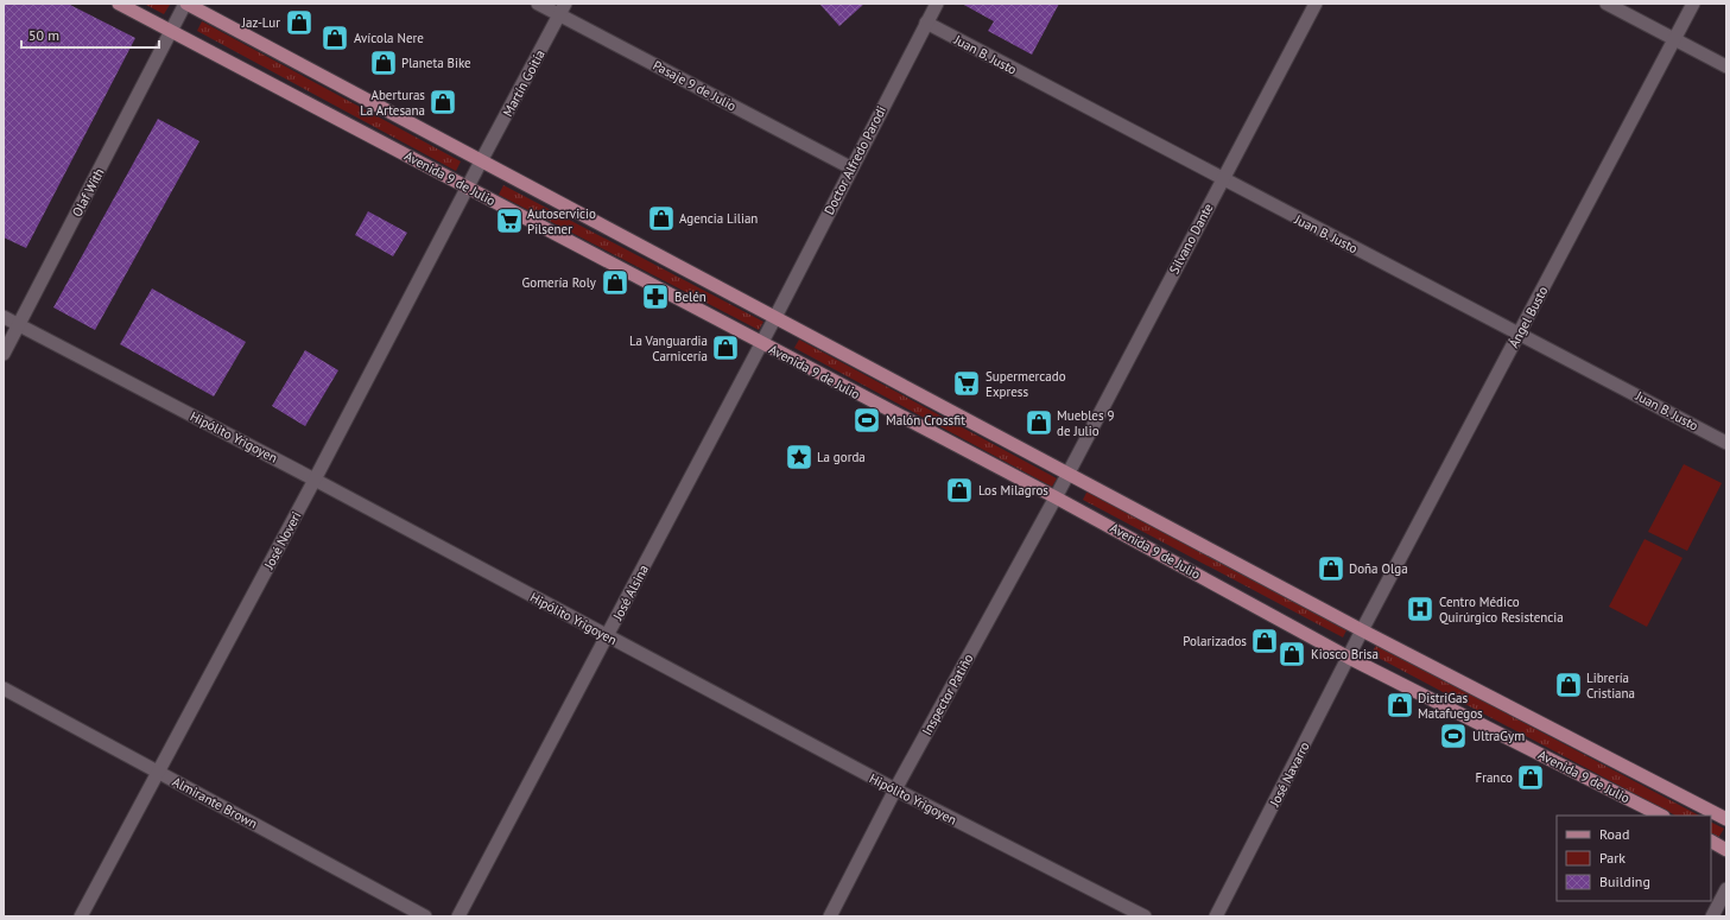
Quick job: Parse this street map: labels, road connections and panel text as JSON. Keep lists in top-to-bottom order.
{
  "streets": {
    "main road": ["Avenida 9 de Julio"],
    "street": [
      "Juan B. Justo",
      "Martín Goitía",
      "Pasaje 9 de Julio",
      "Doctor Alfredo Parodi",
      "Olaf With",
      "Silvano Dante",
      "Ángel Busto",
      "Hipólito Yrigoyen",
      "José Noveri",
      "José Alsina",
      "Inspector Patiño",
      "José Navarro",
      "Almirante Brown"
    ]
  },
  "crossings": [
    ["Juan B. Justo", "Doctor Alfredo Parodi"],
    ["Juan B. Justo", "Silvano Dante"],
    ["Juan B. Justo", "Ángel Busto"],
    ["Martín Goitía", "Pasaje 9 de Julio"],
    ["Martín Goitía", "Avenida 9 de Julio"],
    ["Martín Goitía", "José Noveri"],
    ["Pasaje 9 de Julio", "Doctor Alfredo Parodi"],
    ["Doctor Alfredo Parodi", "Avenida 9 de Julio"],
    ["Doctor Alfredo Parodi", "José Alsina"],
    ["Avenida 9 de Julio", "Olaf With"],
    ["Avenida 9 de Julio", "Silvano Dante"],
    ["Avenida 9 de Julio", "Ángel Busto"],
    ["Avenida 9 de Julio", "José Noveri"],
    ["Avenida 9 de Julio", "José Alsina"],
    ["Avenida 9 de Julio", "Inspector Patiño"],
    ["Avenida 9 de Julio", "José Navarro"],
    ["Olaf With", "Hipólito Yrigoyen"],
    ["Silvano Dante", "Inspector Patiño"],
    ["Ángel Busto", "José Navarro"],
    ["Hipólito Yrigoyen", "José Noveri"],
    ["Hipólito Yrigoyen", "José Alsina"],
    ["Hipólito Yrigoyen", "Inspector Patiño"],
    ["José Noveri", "Almirante Brown"]
  ],
  "places": {
    "shop": [
      "Jaz-Lur",
      "Avícola Nere",
      "Planeta Bike",
      "Aberturas La Artesana",
      "Agencia Lilian",
      "Gomería Roly",
      "La Vanguardia Carnicería",
      "Muebles 9 de Julio",
      "Los Milagros",
      "Doña Olga",
      "Polarizados",
      "Kiosco Brisa",
      "Librería Cristiana",
      "DistriGas Matafuegos",
      "Franco"
    ],
    "supermarket": ["Autoservicio Pilsener", "Supermercado Express"],
    "pharmacy": ["Belén"],
    "sports": ["Malón Crossfit", "UltraGym"],
    "place": ["La gorda"],
    "hospital": ["Centro Médico Quirúrgico Resistencia"]
  },
  "legend": ["Road", "Park", "Building"],
  "scale_bar": "50 m"
}
